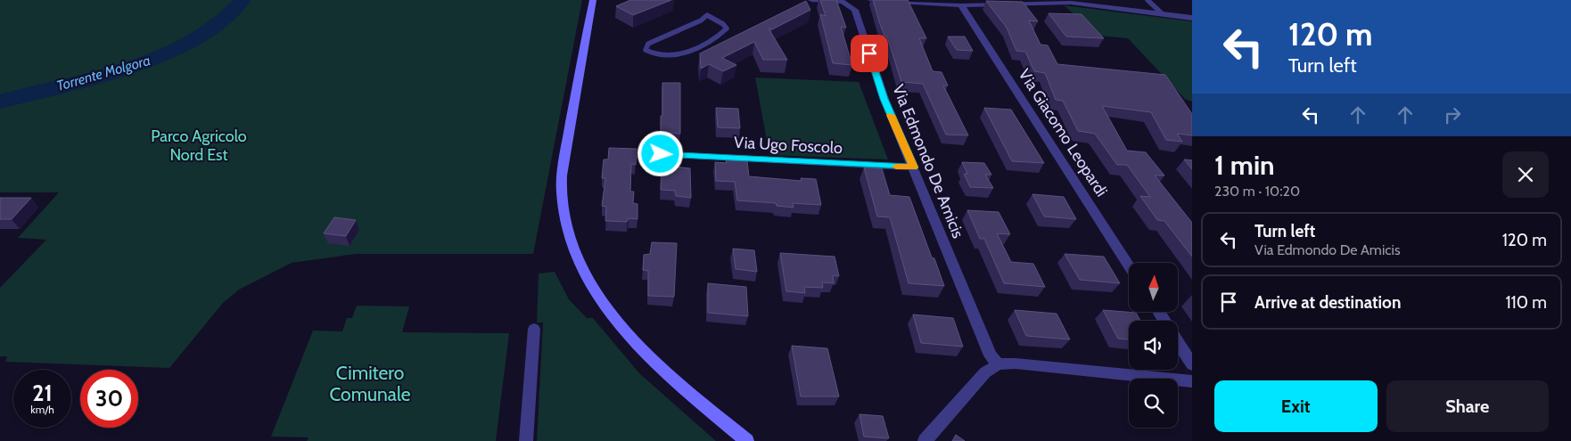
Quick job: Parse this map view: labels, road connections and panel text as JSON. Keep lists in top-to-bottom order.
{
  "streets": {
    "street": ["Via Giacomo Leopardi", "Via Ugo Foscolo", "Via Edmondo De Amicis"]
  },
  "crossings": [
    ["Via Ugo Foscolo", "Via Edmondo De Amicis"]
  ],
  "water": ["Torrente Molgora"],
  "parks": ["Parco Agricolo Nord Est", "Cimitero Comunale"],
  "north": "top",
  "page": {
    "turn": ["120 m", "Turn left"],
    "heading": ["1 min", "230 m · 10:20"],
    "list": [
      {
        "name": "Turn left",
        "note": "Via Edmondo De Amicis",
        "value": "120 m"
      },
      {
        "name": "Arrive at destination",
        "value": "110 m"
      }
    ],
    "speed": "21 km/h",
    "limit": "30",
    "buttons": ["Exit", "Share"]
  }
}
